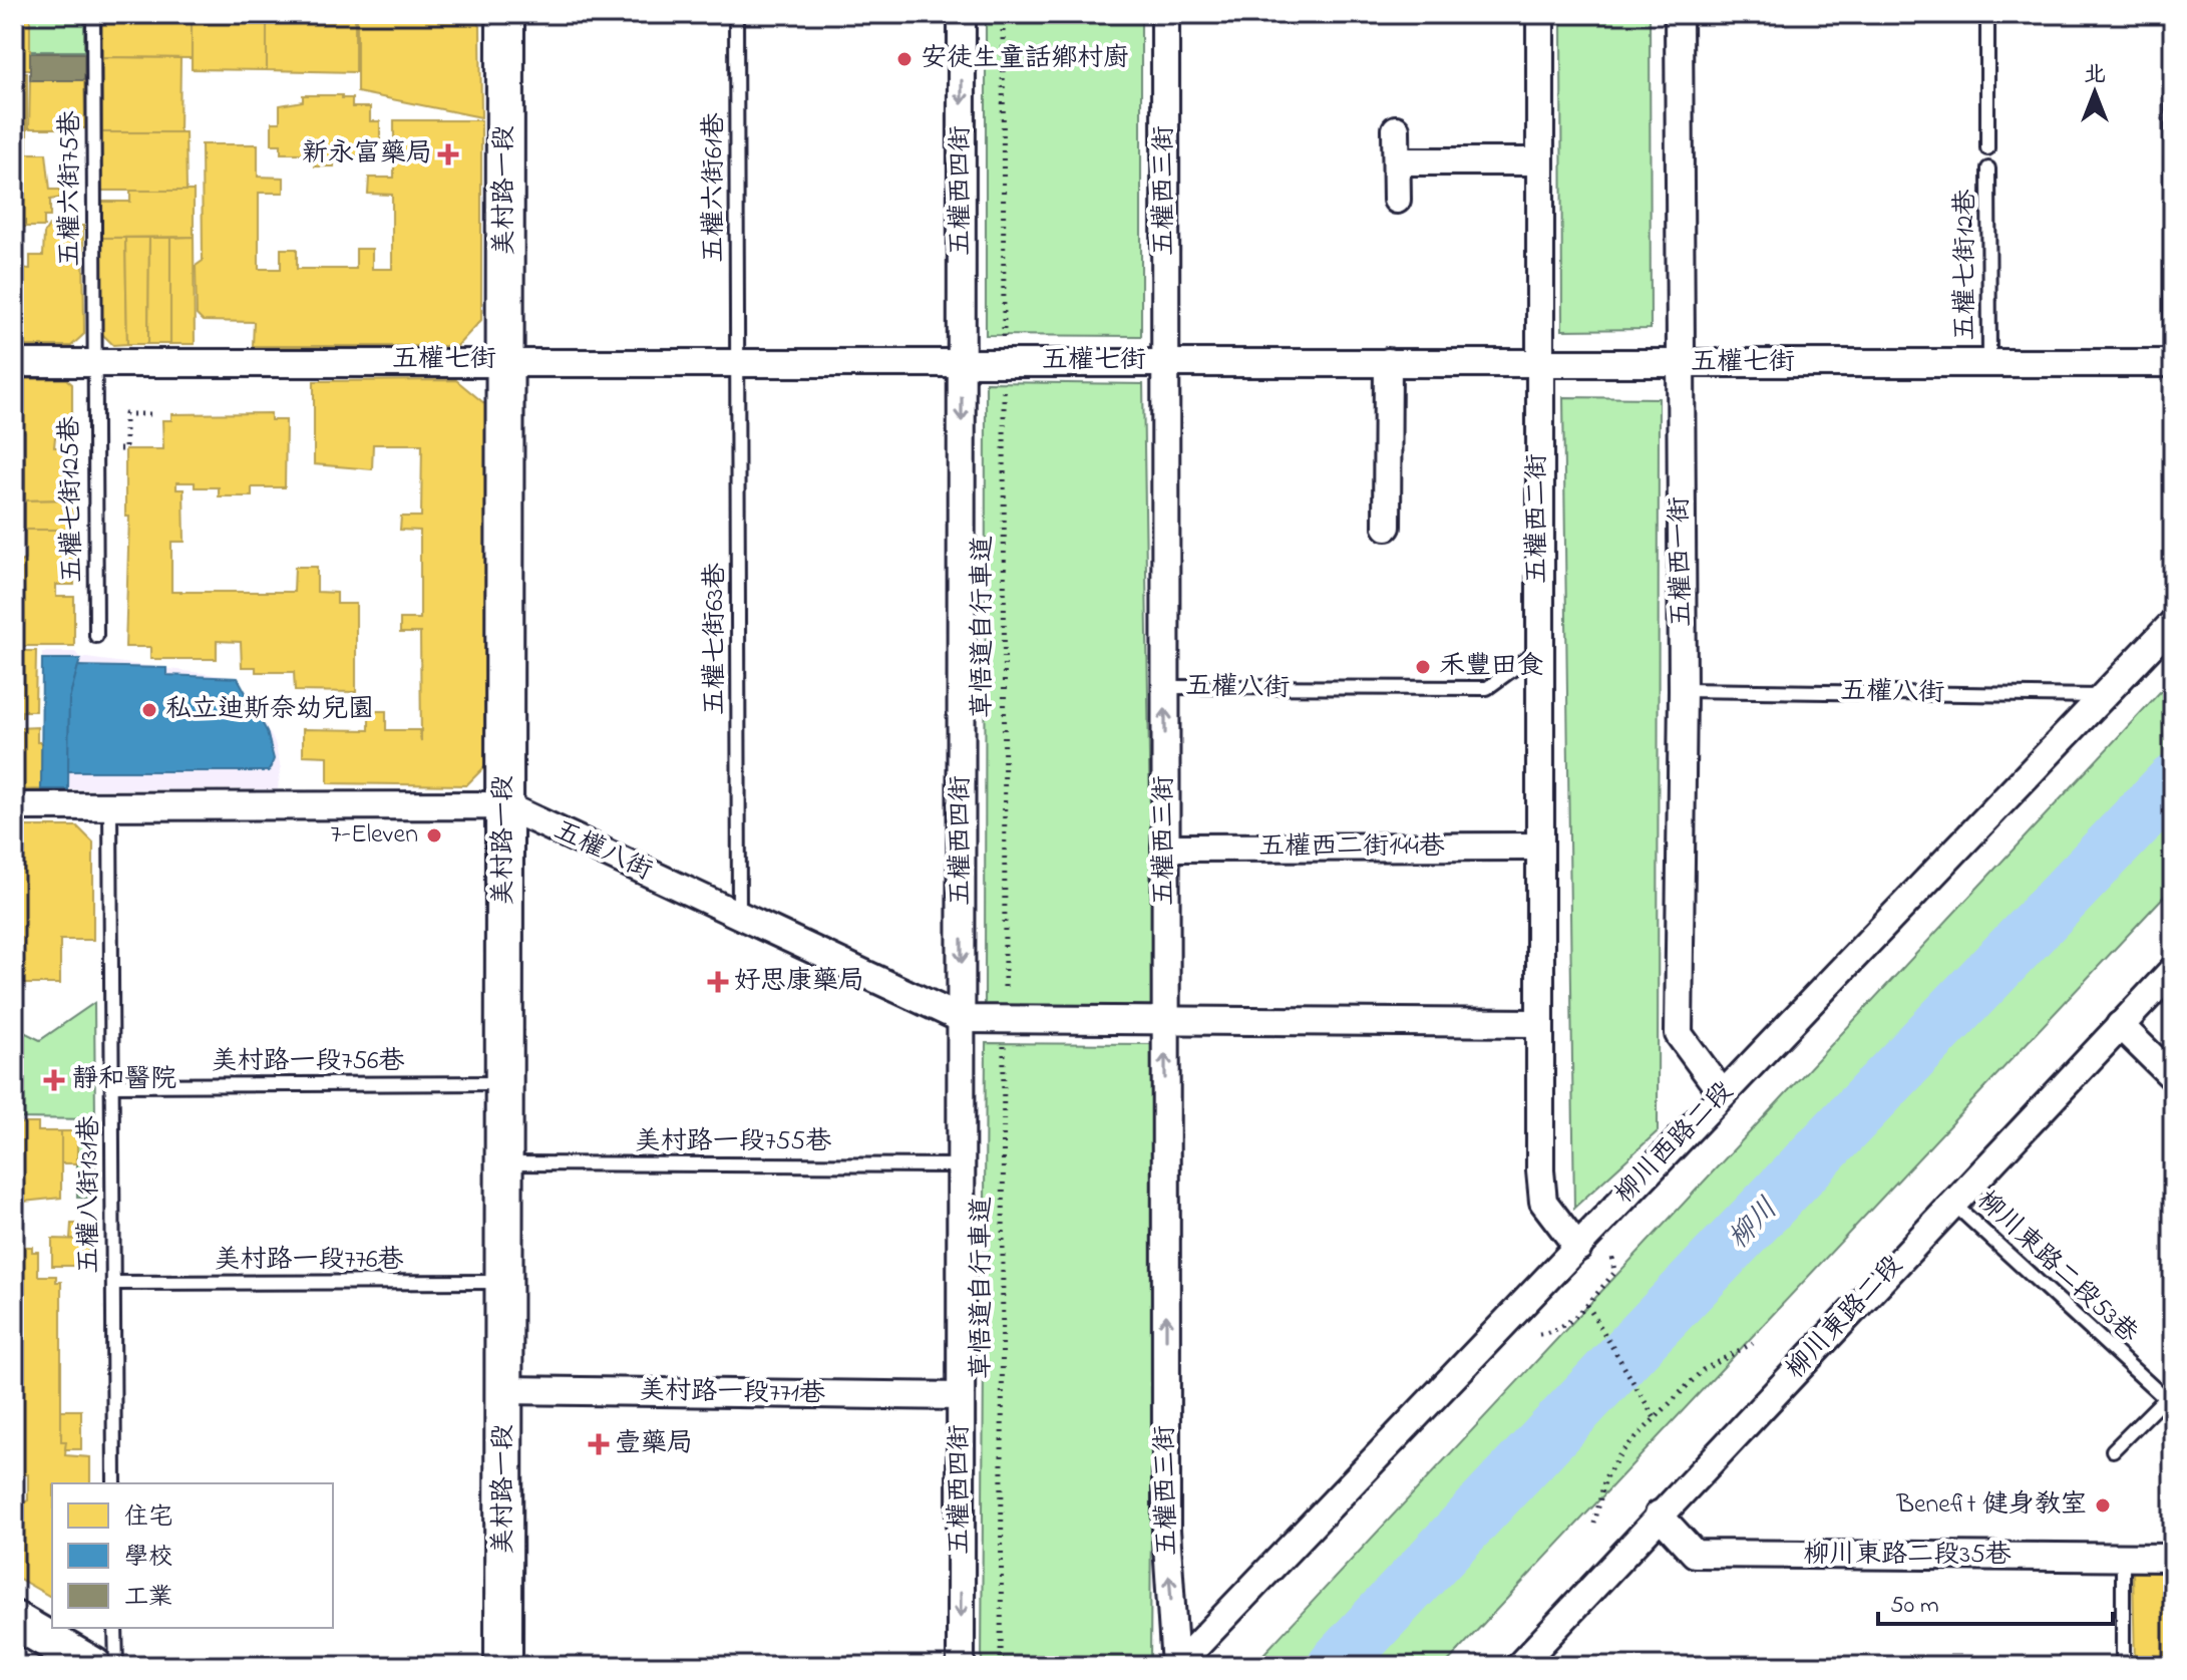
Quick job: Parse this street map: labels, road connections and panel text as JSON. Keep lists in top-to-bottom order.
{
  "streets": {
    "street": [
      "美村路一段",
      "五權西四街",
      "五權西三街",
      "五權七街",
      "五權西二街",
      "五權西一街",
      "五權八街",
      "五權西二街144巷",
      "柳川西路二段",
      "柳川東路二段",
      "美村路一段771巷",
      "柳川東路二段35巷"
    ],
    "lane": [
      "五權六街61巷",
      "五權六街75巷",
      "五權七街12巷",
      "五權七街125巷",
      "五權七街63巷",
      "美村路一段756巷",
      "美村路一段755巷",
      "五權八街131巷",
      "美村路一段776巷",
      "柳川東路二段53巷"
    ],
    "path": ["草悟道自行車道"]
  },
  "crossings": [
    ["五權六街61巷", "五權七街"],
    ["五權六街61巷", "五權七街63巷"],
    ["五權六街75巷", "五權七街"],
    ["五權六街75巷", "五權七街125巷"],
    ["美村路一段", "五權七街"],
    ["美村路一段", "五權八街"],
    ["美村路一段", "美村路一段756巷"],
    ["美村路一段", "美村路一段755巷"],
    ["美村路一段", "美村路一段776巷"],
    ["美村路一段", "美村路一段771巷"],
    ["五權西四街", "五權七街"],
    ["五權西四街", "五權八街"],
    ["五權西四街", "美村路一段755巷"],
    ["五權西四街", "美村路一段771巷"],
    ["五權西三街", "五權七街"],
    ["五權西三街", "五權八街"],
    ["五權西三街", "五權西二街144巷"],
    ["五權西三街", "柳川西路二段"],
    ["五權七街12巷", "五權七街"],
    ["五權七街", "五權七街125巷"],
    ["五權七街", "五權西二街"],
    ["五權七街", "五權西一街"],
    ["五權七街", "五權七街63巷"],
    ["五權西二街", "五權八街"],
    ["五權西二街", "五權西二街144巷"],
    ["五權西二街", "柳川西路二段"],
    ["五權西一街", "五權八街"],
    ["五權西一街", "柳川西路二段"],
    ["五權七街63巷", "五權八街"],
    ["五權八街", "柳川西路二段"],
    ["五權八街", "五權八街131巷"],
    ["美村路一段756巷", "五權八街131巷"],
    ["五權八街131巷", "美村路一段776巷"],
    ["柳川東路二段53巷", "柳川東路二段"],
    ["柳川東路二段", "柳川東路二段35巷"]
  ],
  "one_way": ["五權西四街", "五權西三街"],
  "water": ["柳川"],
  "places": {
    "other": [
      "安徒生童話鄉村廚",
      "禾豐田食",
      "私立迪斯奈幼兒園",
      "7-Eleven",
      "Benefit 健身教室"
    ],
    "health": [
      "新永富藥局",
      "好思康藥局",
      "靜和醫院",
      "壹藥局"
    ]
  },
  "legend": ["住宅", "學校", "工業"],
  "scale_bar": "50 m",
  "north": "top"
}
